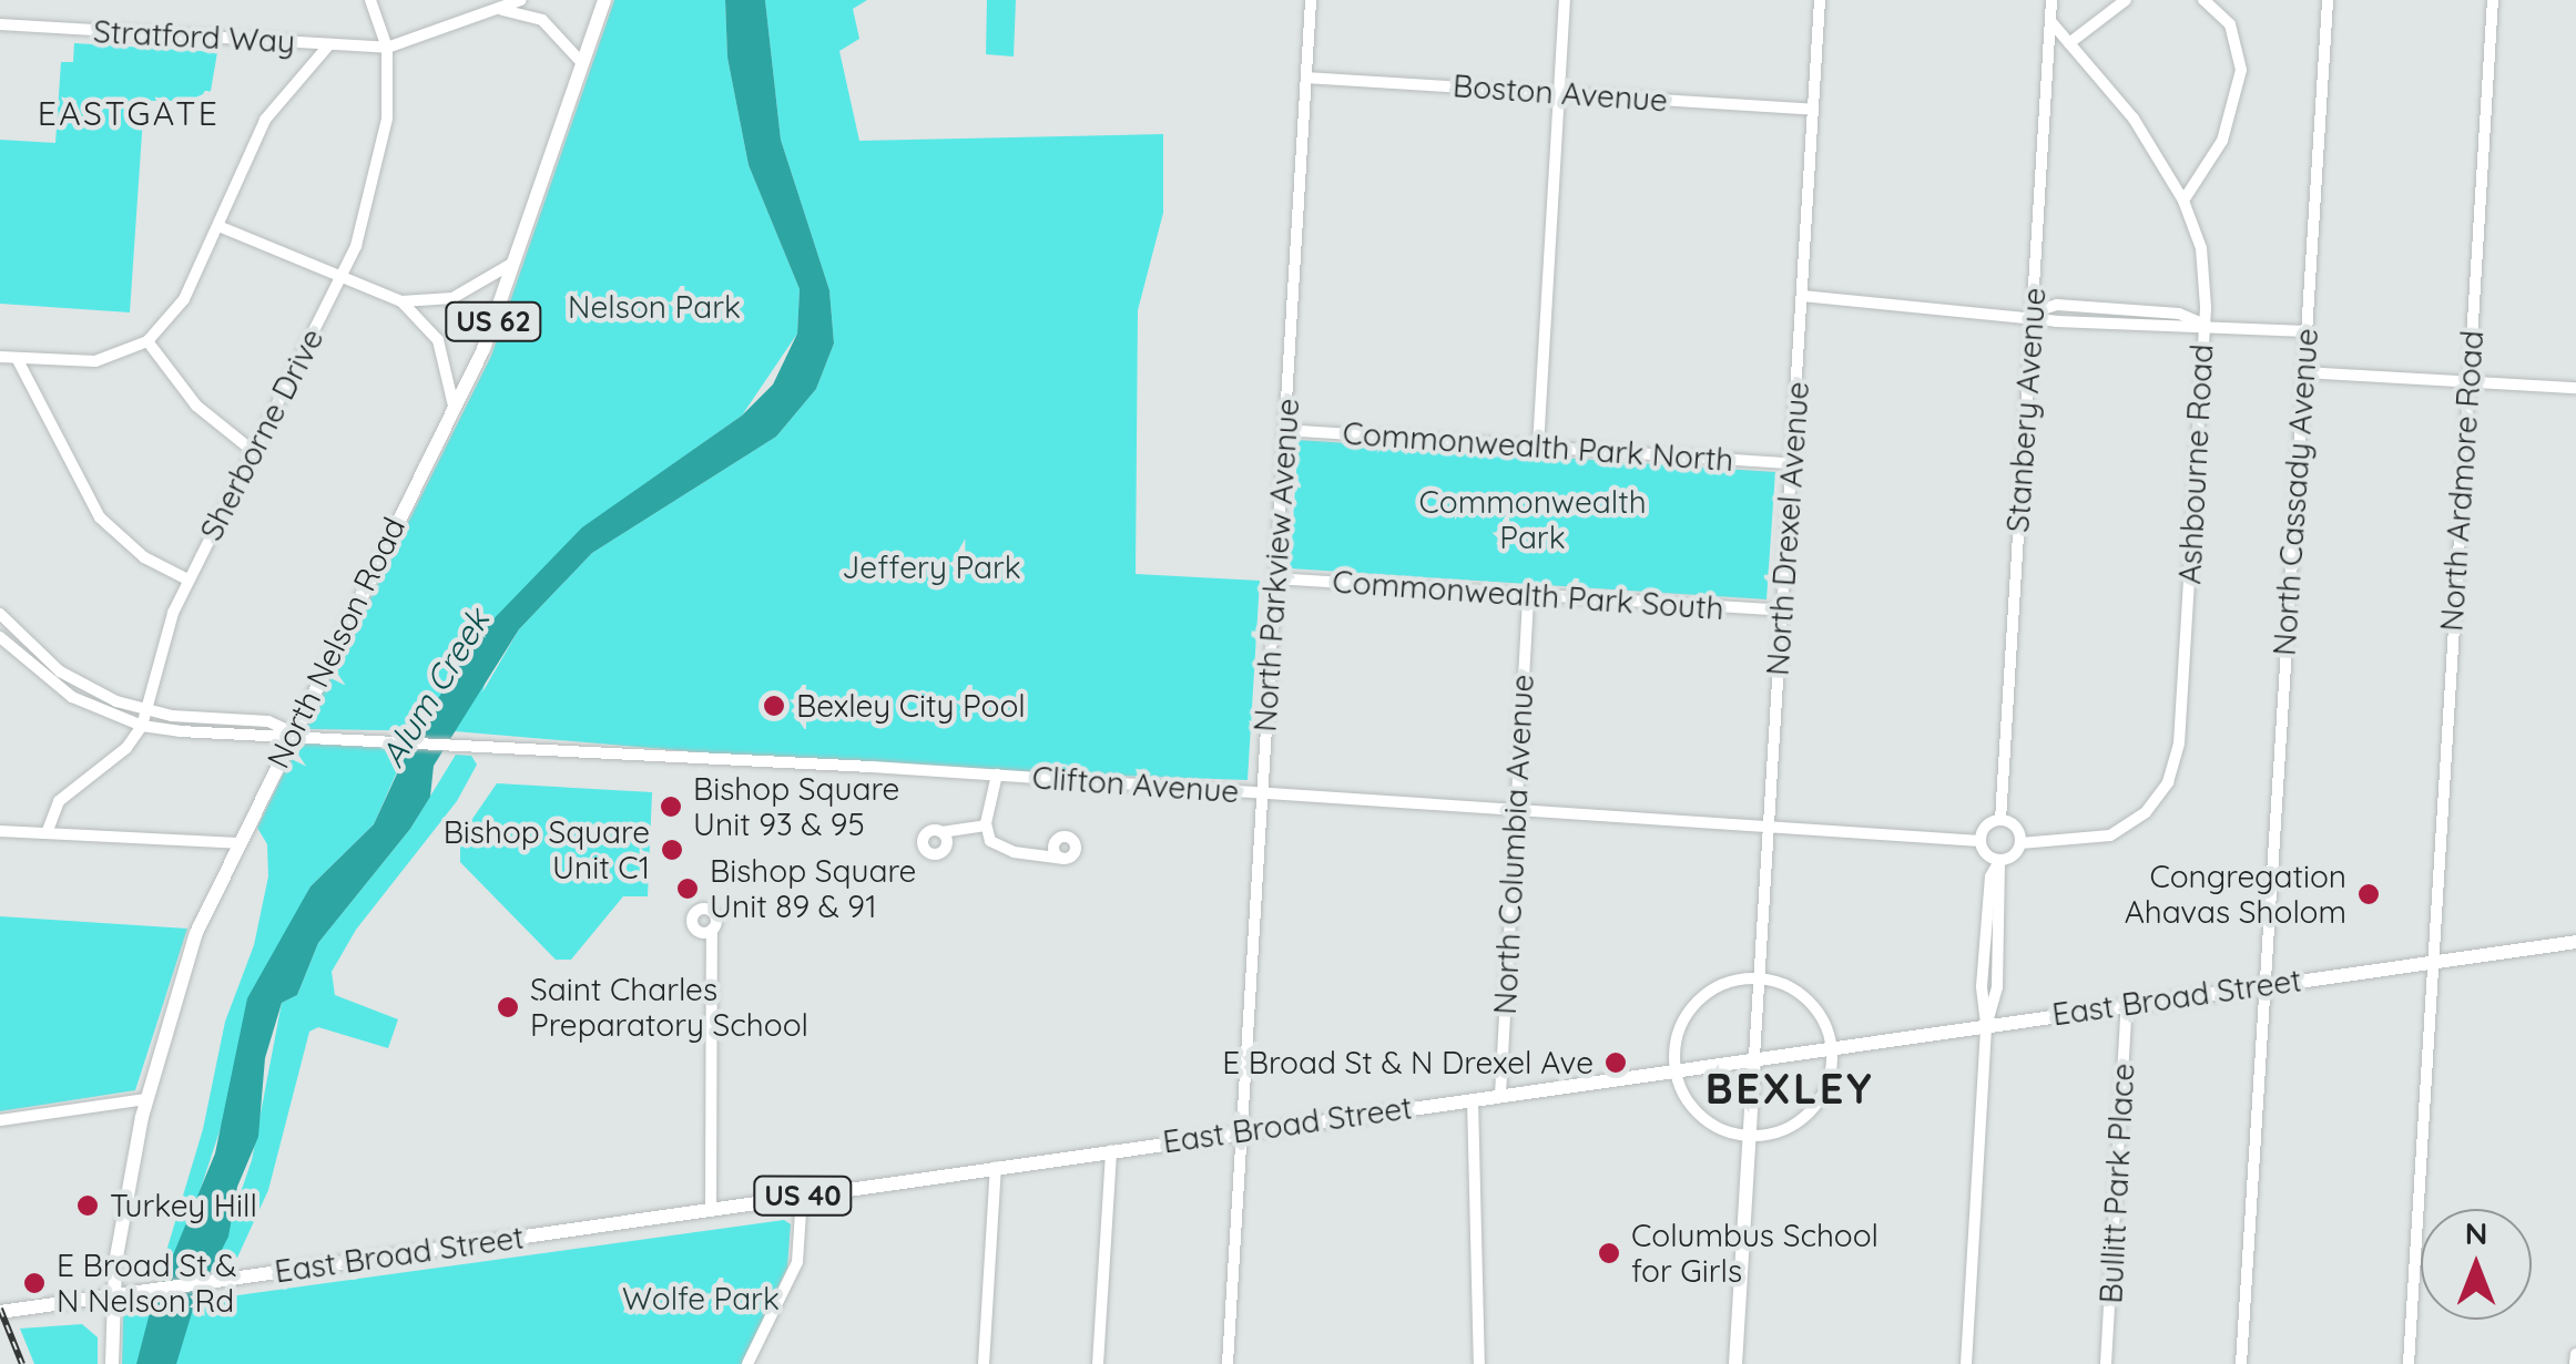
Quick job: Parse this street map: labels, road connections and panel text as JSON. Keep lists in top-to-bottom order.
{
  "streets": {
    "main road": [
      "US 62",
      "North Nelson Road",
      "East Broad Street",
      "US 40"
    ],
    "street": [
      "Stratford Way",
      "Boston Avenue",
      "Stanbery Avenue",
      "Sherborne Drive",
      "Commonwealth Park North",
      "Ashbourne Road",
      "North Ardmore Road",
      "North Cassady Avenue",
      "North Drexel Avenue",
      "North Parkview Avenue",
      "Commonwealth Park South",
      "Clifton Avenue",
      "North Columbia Avenue",
      "Bullitt Park Place"
    ]
  },
  "crossings": [
    ["Stratford Way", "Sherborne Drive"],
    ["Boston Avenue", "North Drexel Avenue"],
    ["Boston Avenue", "North Parkview Avenue"],
    ["Stanbery Avenue", "Ashbourne Road"],
    ["Stanbery Avenue", "Clifton Avenue"],
    ["Commonwealth Park North", "North Drexel Avenue"],
    ["Commonwealth Park North", "North Parkview Avenue"],
    ["Ashbourne Road", "Clifton Avenue"],
    ["North Ardmore Road", "East Broad Street"],
    ["North Cassady Avenue", "East Broad Street"],
    ["North Drexel Avenue", "Commonwealth Park South"],
    ["North Drexel Avenue", "Clifton Avenue"],
    ["North Drexel Avenue", "East Broad Street"],
    ["North Parkview Avenue", "Commonwealth Park South"],
    ["North Parkview Avenue", "Clifton Avenue"],
    ["North Parkview Avenue", "East Broad Street"],
    ["Commonwealth Park South", "North Columbia Avenue"],
    ["North Nelson Road", "Clifton Avenue"],
    ["North Nelson Road", "East Broad Street"],
    ["Clifton Avenue", "North Columbia Avenue"],
    ["North Columbia Avenue", "East Broad Street"],
    ["East Broad Street", "Bullitt Park Place"]
  ],
  "districts": ["EASTGATE", "BEXLEY"],
  "water": ["Alum Creek"],
  "parks": [
    "Nelson Park",
    "Commonwealth Park",
    "Jeffery Park",
    "Wolfe Park"
  ],
  "places": [
    "Bexley City Pool",
    "Bishop Square Unit 93 & 95",
    "Bishop Square Unit C1",
    "Bishop Square Unit 89 & 91",
    "Congregation Ahavas Sholom",
    "Saint Charles Preparatory School",
    "E Broad St & N Drexel Ave",
    "Turkey Hill",
    "Columbus School for Girls",
    "E Broad St & N Nelson Rd"
  ],
  "north": "top"
}
